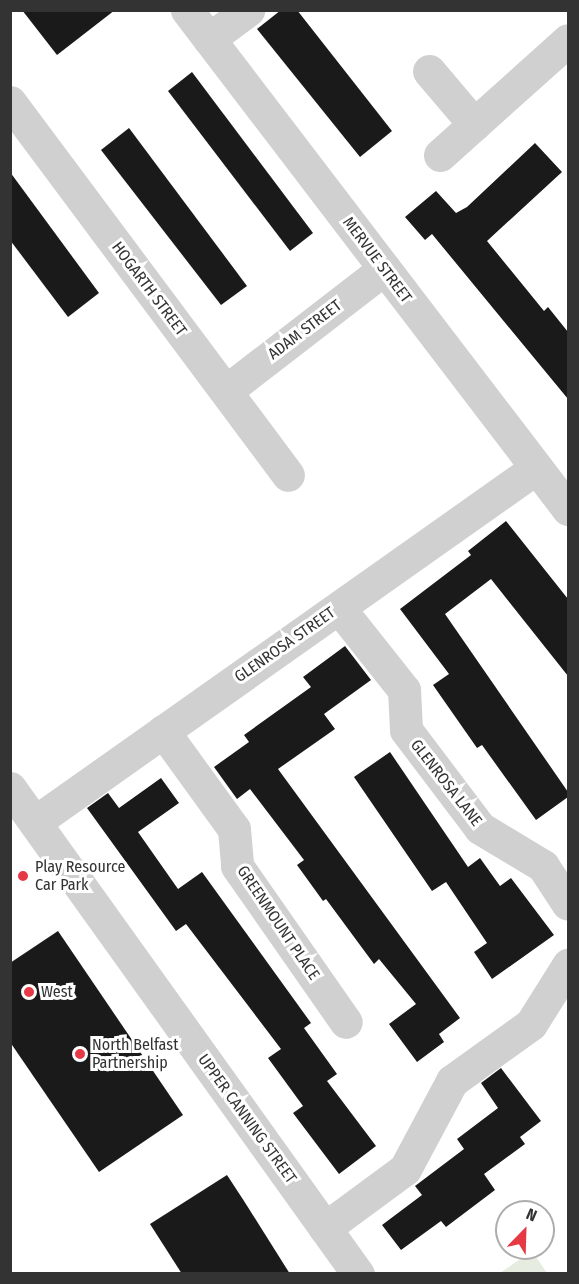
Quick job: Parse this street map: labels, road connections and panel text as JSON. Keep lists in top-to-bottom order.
{
  "streets": {
    "street": [
      "MERVUE STREET",
      "HOGARTH STREET",
      "ADAM STREET",
      "GLENROSA STREET",
      "GLENROSA LANE",
      "GREENMOUNT PLACE",
      "UPPER CANNING STREET"
    ]
  },
  "crossings": [
    ["MERVUE STREET", "ADAM STREET"],
    ["MERVUE STREET", "GLENROSA STREET"],
    ["HOGARTH STREET", "ADAM STREET"],
    ["GLENROSA STREET", "GLENROSA LANE"],
    ["GLENROSA STREET", "GREENMOUNT PLACE"],
    ["GLENROSA STREET", "UPPER CANNING STREET"]
  ],
  "places": ["Play Resource Car Park", "West", "North Belfast Partnership"],
  "north": "top right"
}
